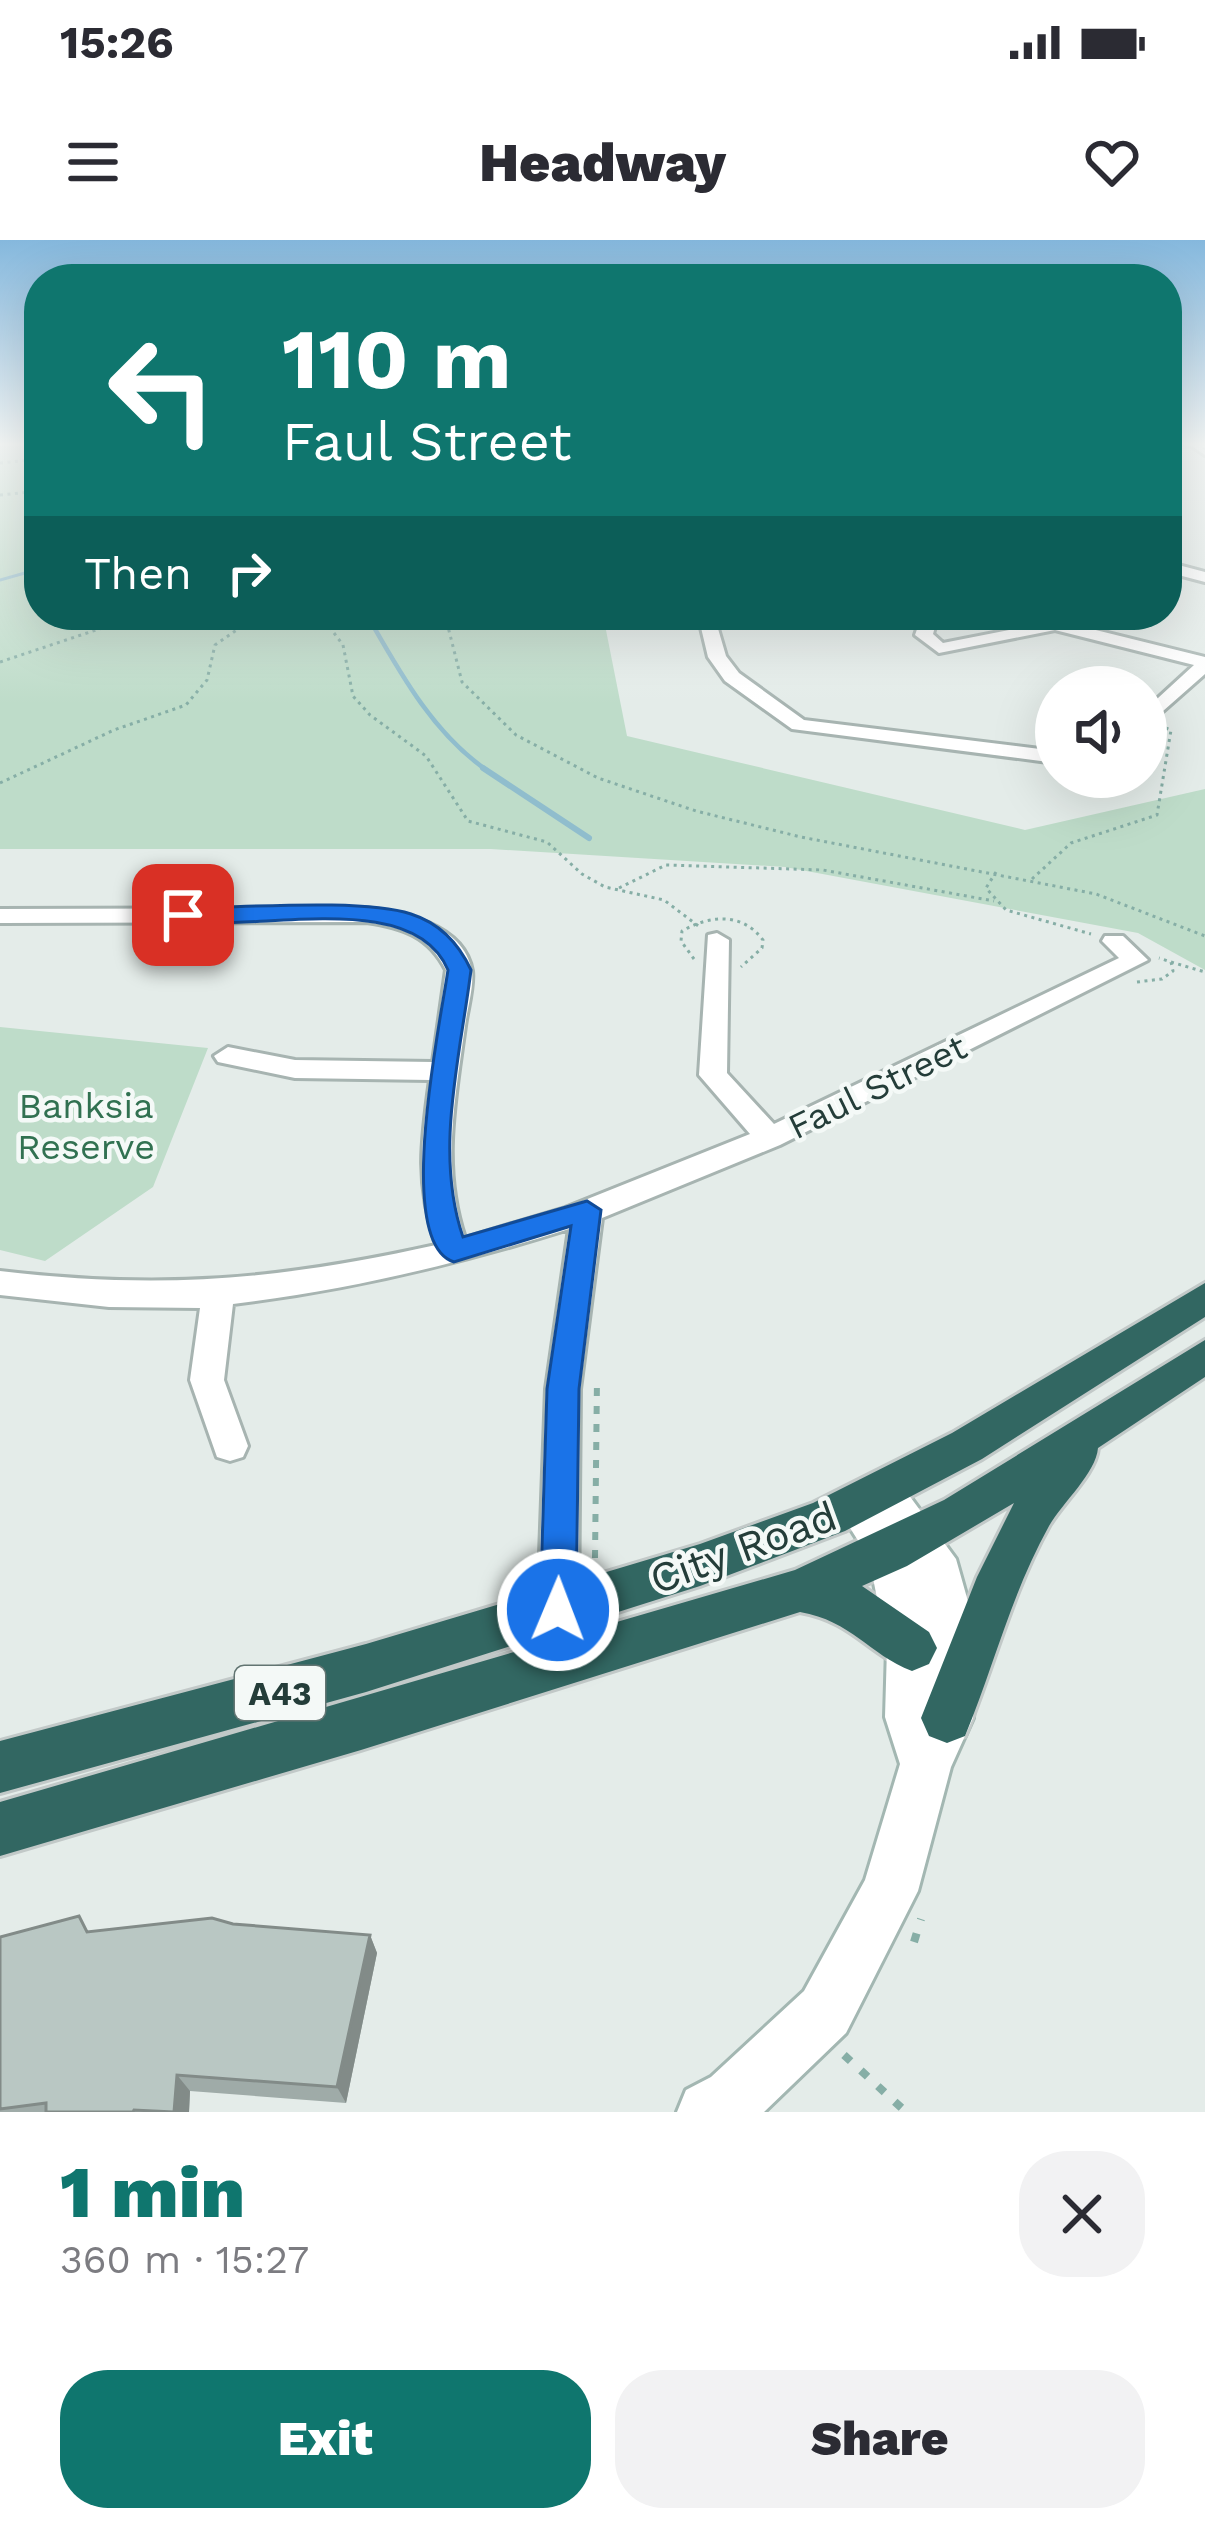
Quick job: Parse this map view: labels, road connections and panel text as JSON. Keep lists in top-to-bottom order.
{
  "streets": {
    "highway": ["City Road", "A43"],
    "street": ["Faul Street"]
  },
  "parks": ["Banksia Reserve"],
  "page": {
    "status": "15:26",
    "header": "Headway",
    "turn": ["110 m", "Faul Street"],
    "then": "Then",
    "heading": ["1 min", "360 m · 15:27"],
    "buttons": ["Exit", "Share"]
  }
}
